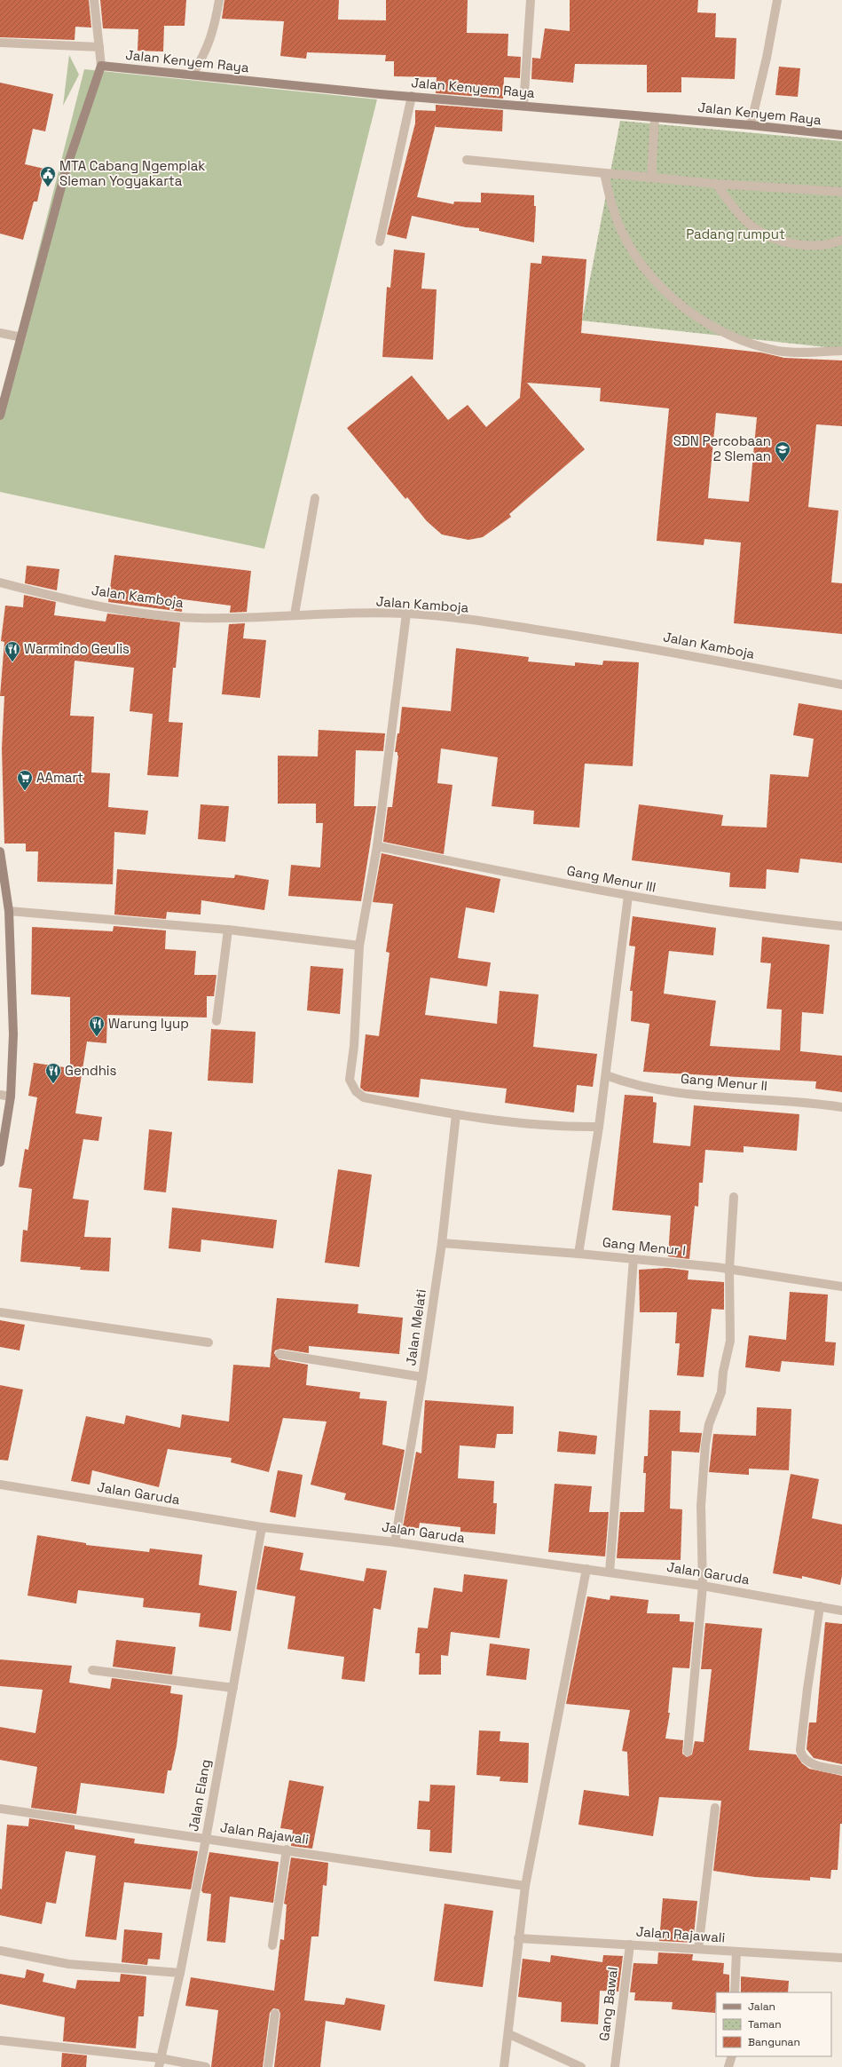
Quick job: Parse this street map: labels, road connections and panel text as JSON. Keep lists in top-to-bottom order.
{
  "streets": {
    "street": [
      "Jalan Kenyem Raya",
      "Jalan Kamboja",
      "Gang Menur III",
      "Gang Menur II",
      "Gang Menur I",
      "Jalan Melati",
      "Jalan Garuda",
      "Jalan Elang",
      "Jalan Rajawali",
      "Gang Bawal"
    ]
  },
  "crossings": [
    ["Gang Menur I", "Jalan Melati"],
    ["Jalan Melati", "Jalan Garuda"],
    ["Jalan Garuda", "Jalan Elang"],
    ["Jalan Elang", "Jalan Rajawali"],
    ["Jalan Rajawali", "Gang Bawal"]
  ],
  "parks": ["Padang rumput"],
  "places": {
    "public building": ["MTA Cabang Ngemplak Sleman Yogyakarta"],
    "school or university": ["SDN Percobaan 2 Sleman"],
    "restaurant": ["Warmindo Geulis", "Warung Iyup", "Gendhis"],
    "supermarket": ["AAmart"]
  },
  "legend": ["Jalan", "Taman", "Bangunan"]
}
